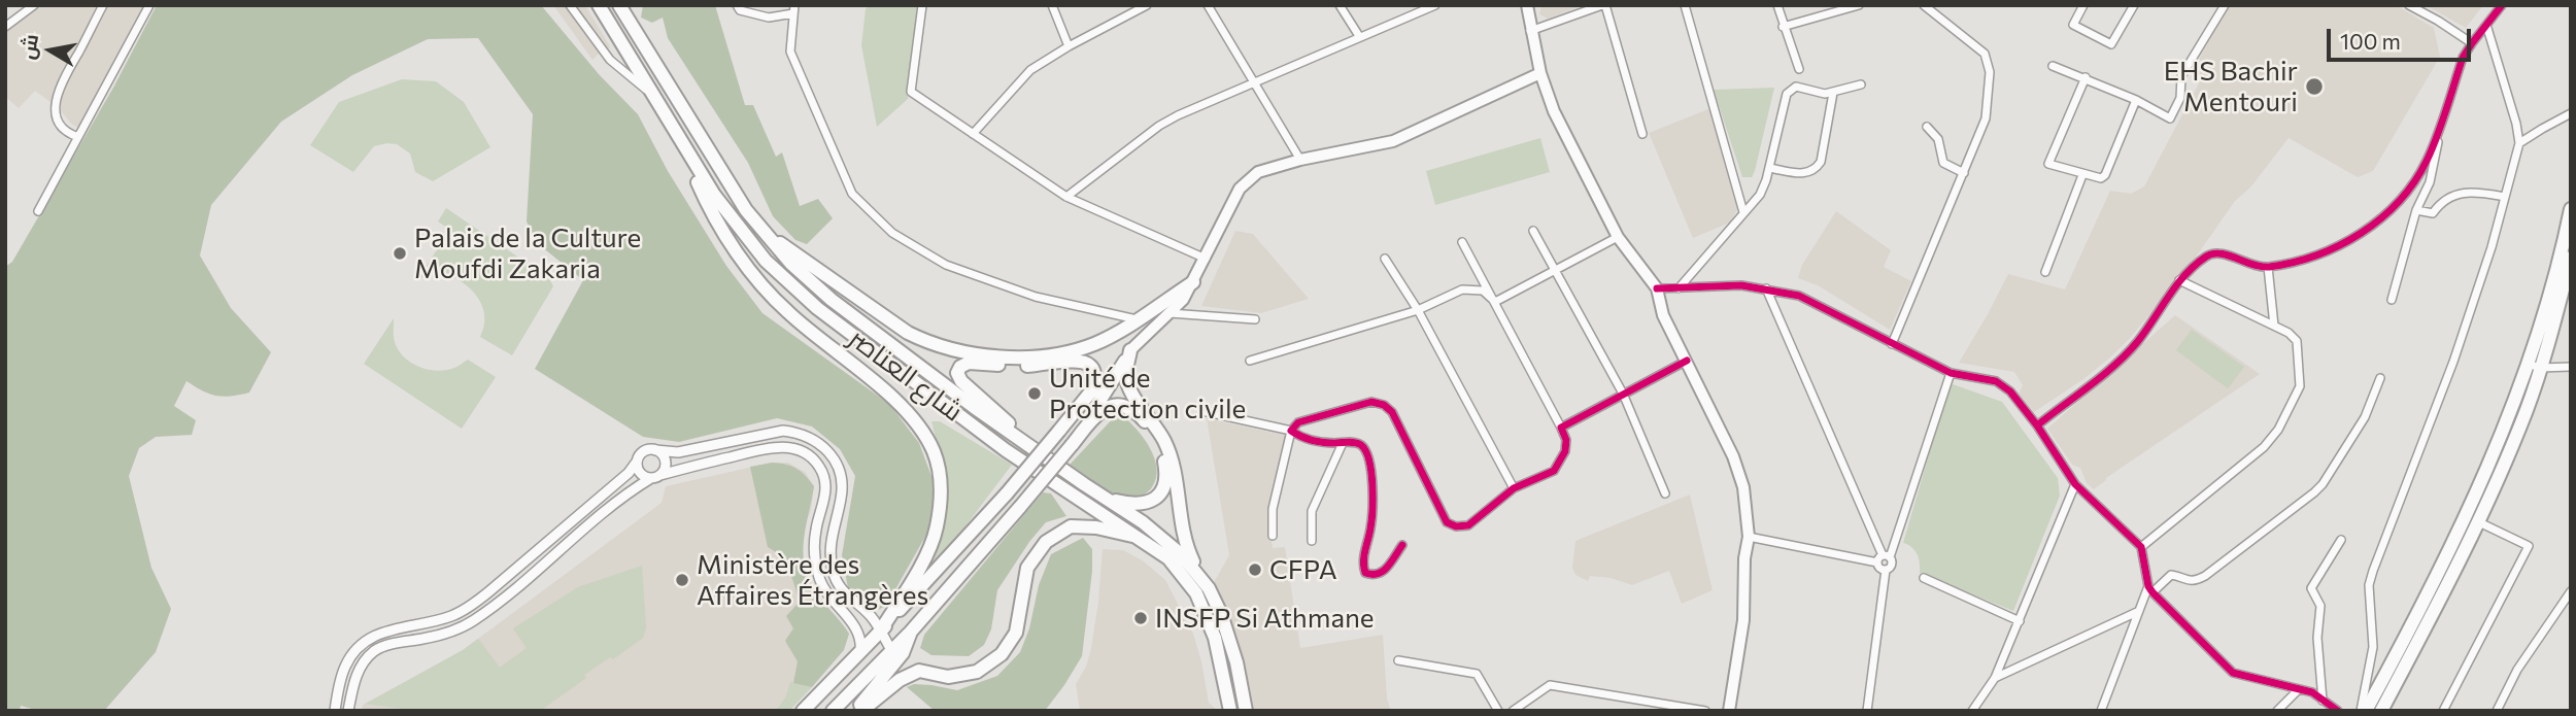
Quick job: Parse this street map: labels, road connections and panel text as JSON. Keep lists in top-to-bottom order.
{
  "streets": {
    "main road": ["شارع العناصر"]
  },
  "places": [
    "EHS Bachir Mentouri",
    "Palais de la Culture Moufdi Zakaria",
    "Unité de Protection civile",
    "CFPA",
    "Ministère des Affaires Étrangères",
    "INSFP Si Athmane"
  ],
  "scale_bar": "100 m",
  "north": "left"
}
